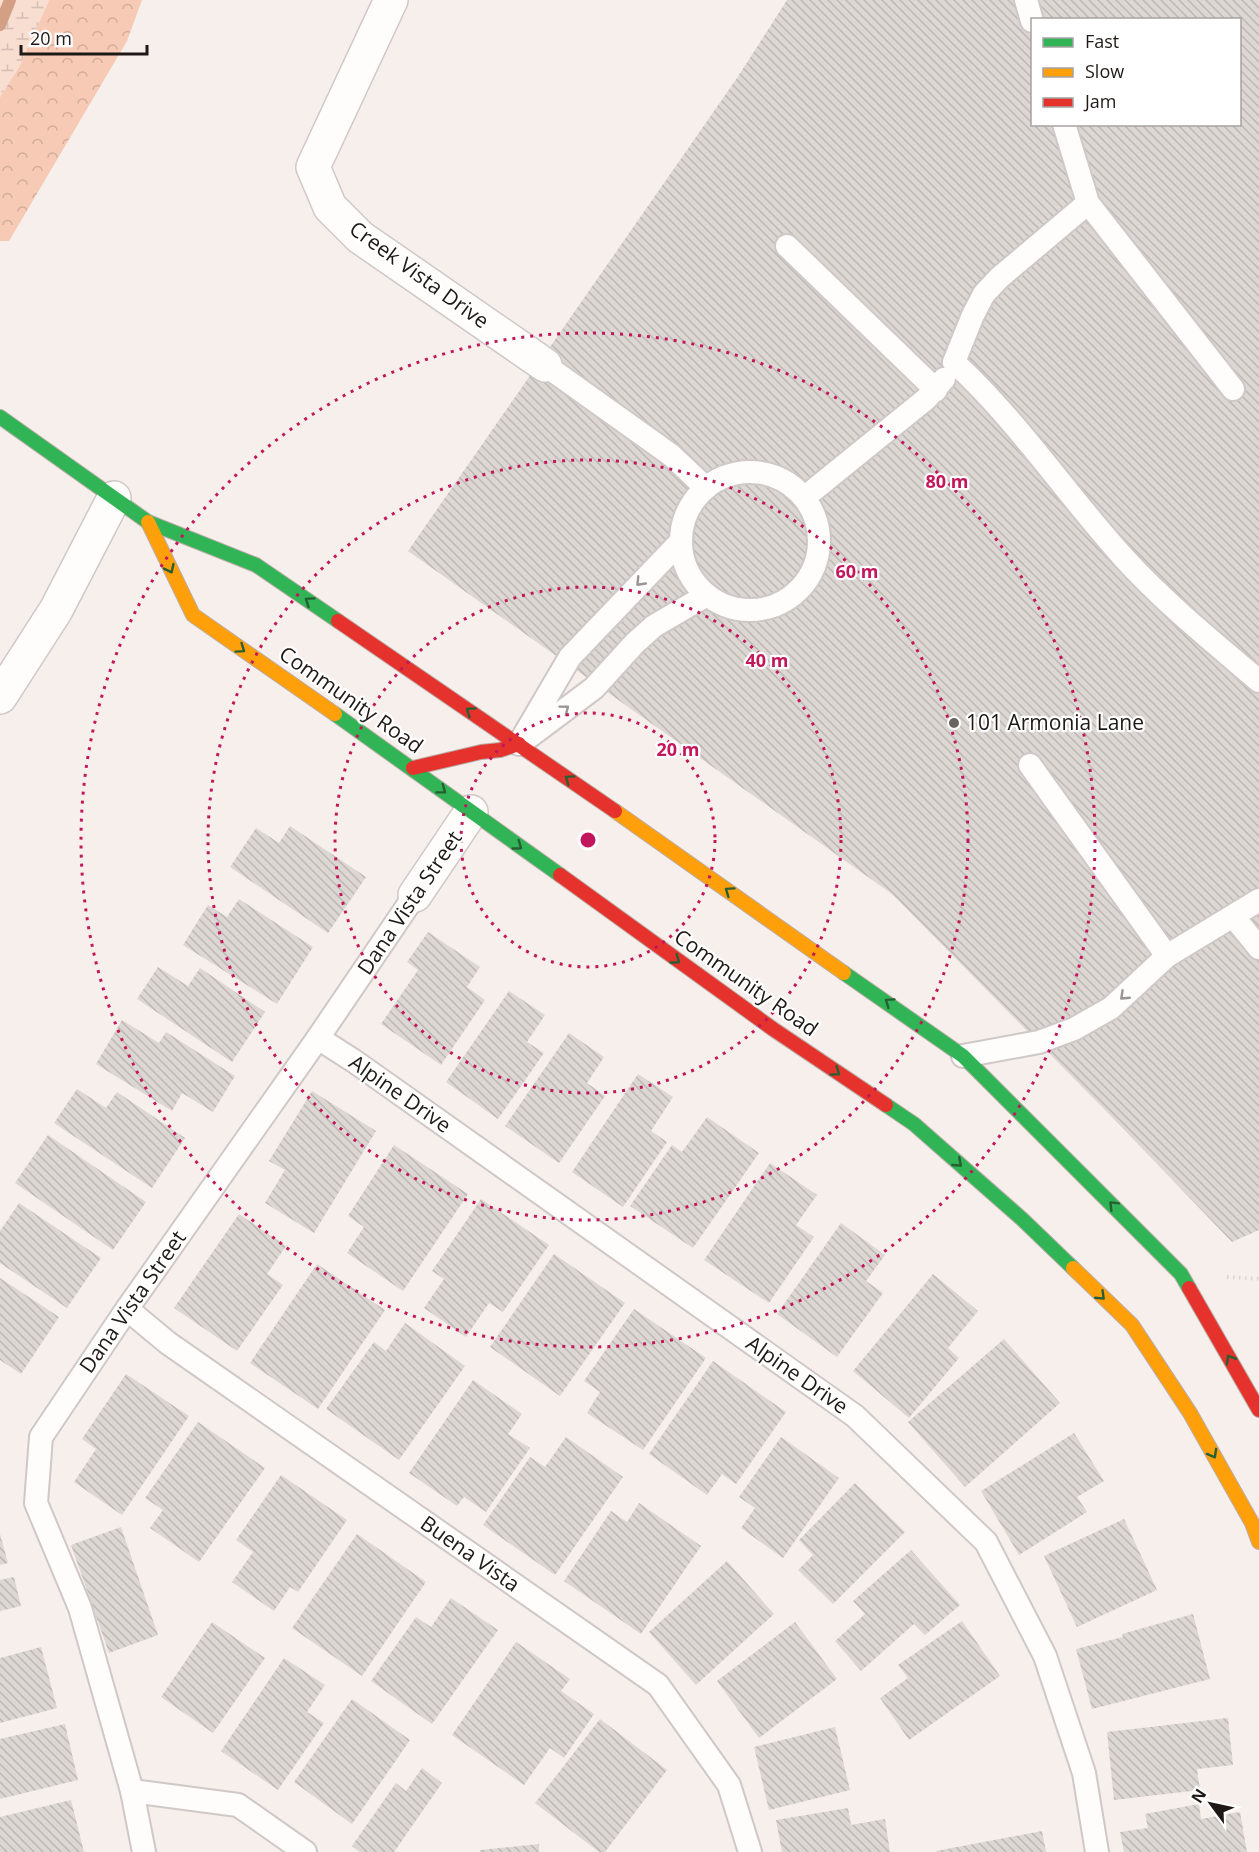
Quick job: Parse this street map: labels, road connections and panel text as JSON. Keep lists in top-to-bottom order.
{
  "streets": {
    "main road": ["Community Road"],
    "street": ["Creek Vista Drive", "Dana Vista Street"],
    "lane": ["Alpine Drive", "Buena Vista"]
  },
  "crossings": [
    ["Community Road", "Dana Vista Street"],
    ["Dana Vista Street", "Alpine Drive"],
    ["Dana Vista Street", "Buena Vista"]
  ],
  "places": ["101 Armonia Lane"],
  "legend": ["Fast", "Slow", "Jam"],
  "scale_bar": "20 m",
  "north": "top left",
  "rings": [
    "80 m",
    "60 m",
    "40 m",
    "20 m"
  ]
}
